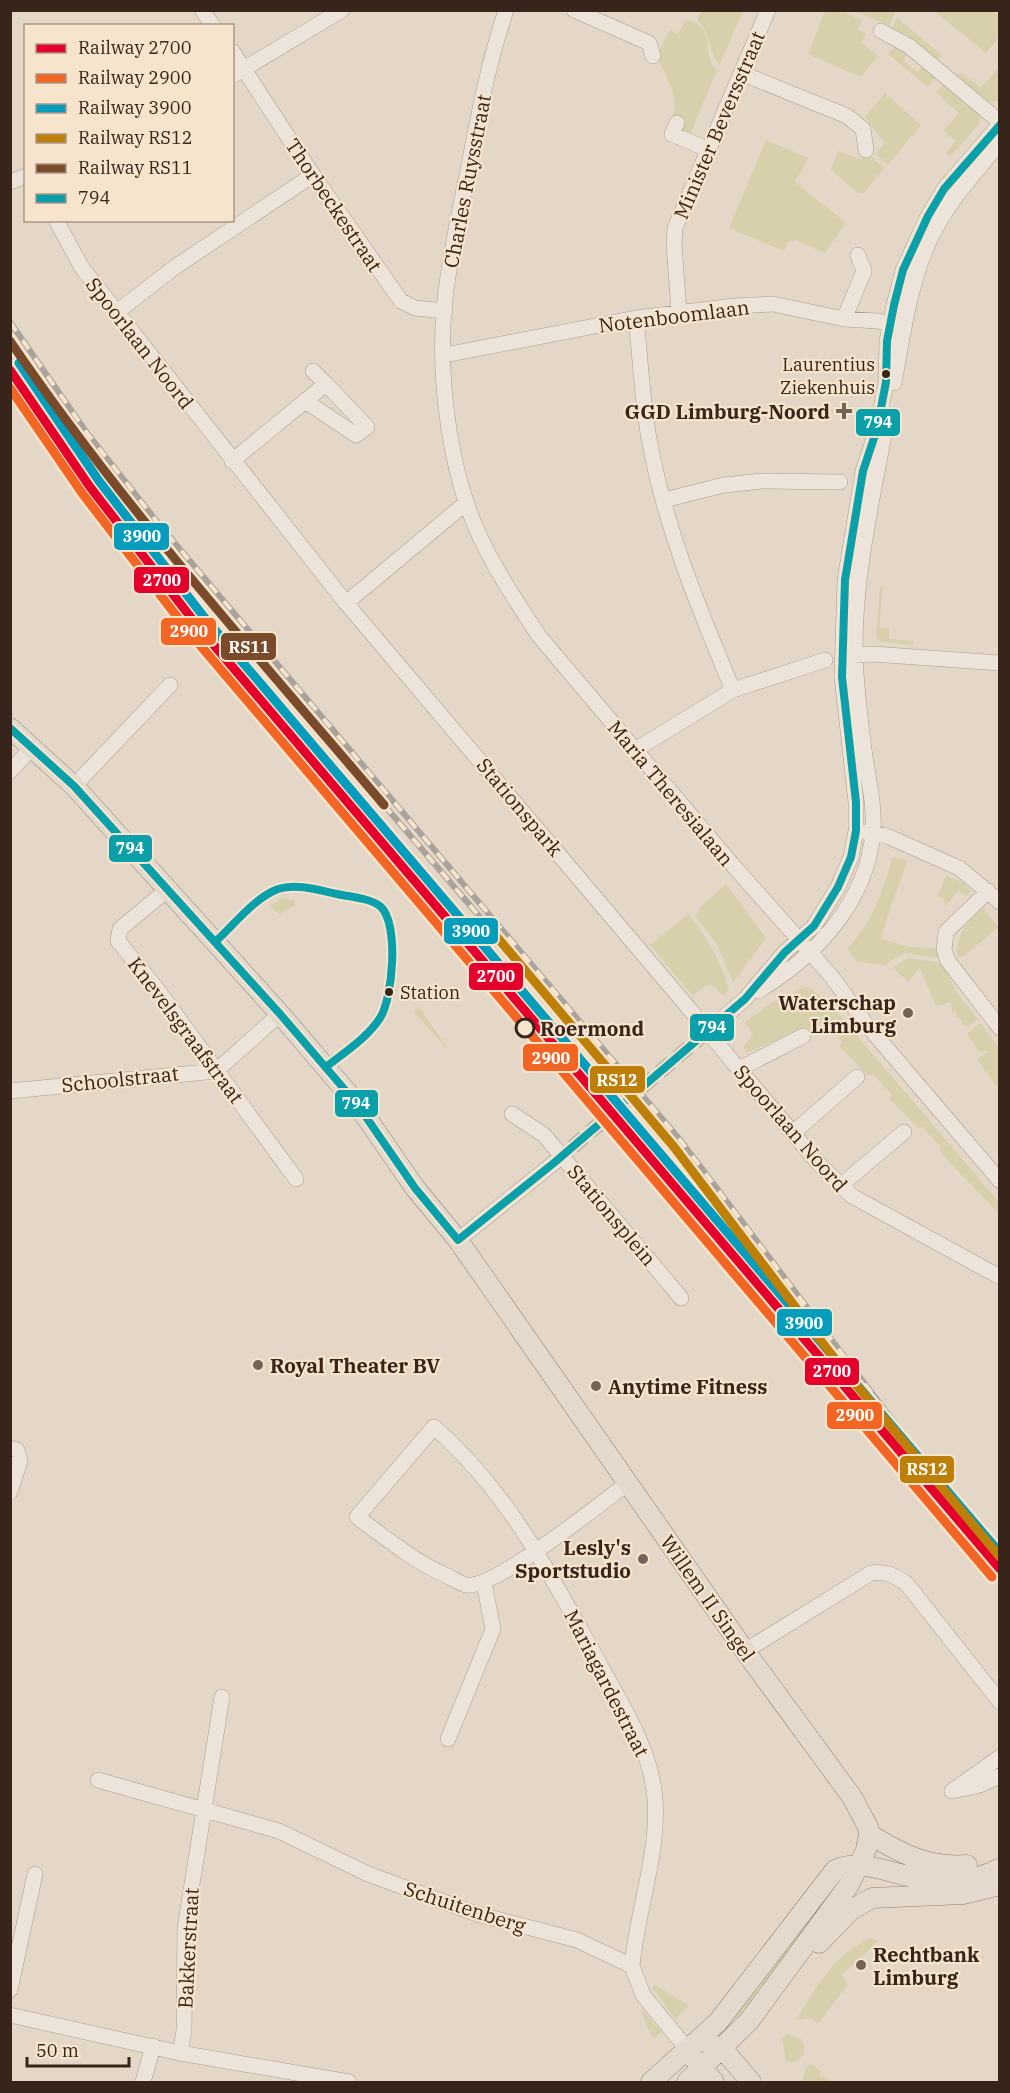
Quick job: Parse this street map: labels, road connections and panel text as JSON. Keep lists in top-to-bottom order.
{
  "streets": {
    "main road": ["Willem II Singel"],
    "street": [
      "Minister Beversstraat",
      "Charles Ruysstraat",
      "Thorbeckestraat",
      "Notenboomlaan",
      "Spoorlaan Noord",
      "Maria Theresialaan",
      "Stationspark",
      "Knevelsgraafstraat",
      "Schoolstraat",
      "Stationsplein",
      "Mariagardestraat",
      "Schuitenberg",
      "Bakkerstraat"
    ]
  },
  "crossings": [
    ["Minister Beversstraat", "Notenboomlaan"],
    ["Charles Ruysstraat", "Thorbeckestraat"],
    ["Charles Ruysstraat", "Notenboomlaan"],
    ["Charles Ruysstraat", "Maria Theresialaan"],
    ["Notenboomlaan", "Maria Theresialaan"],
    ["Spoorlaan Noord", "Stationspark"],
    ["Knevelsgraafstraat", "Schoolstraat"],
    ["Knevelsgraafstraat", "Willem II Singel"],
    ["Stationsplein", "Willem II Singel"],
    ["Mariagardestraat", "Schuitenberg"],
    ["Schuitenberg", "Bakkerstraat"]
  ],
  "places": {
    "other": [
      "Laurentius Ziekenhuis",
      "Station",
      "Waterschap Limburg",
      "Roermond",
      "Royal Theater BV",
      "Anytime Fitness",
      "Lesly's Sportstudio",
      "Rechtbank Limburg"
    ],
    "health": ["GGD Limburg-Noord"]
  },
  "lines": [
    "transit line 794",
    "rail line RS11",
    "rail line 3900",
    "rail line 2700",
    "rail line 2900",
    "rail line RS12"
  ],
  "legend": [
    "Railway 2700",
    "Railway 2900",
    "Railway 3900",
    "Railway RS12",
    "Railway RS11",
    "794"
  ],
  "scale_bar": "50 m"
}
